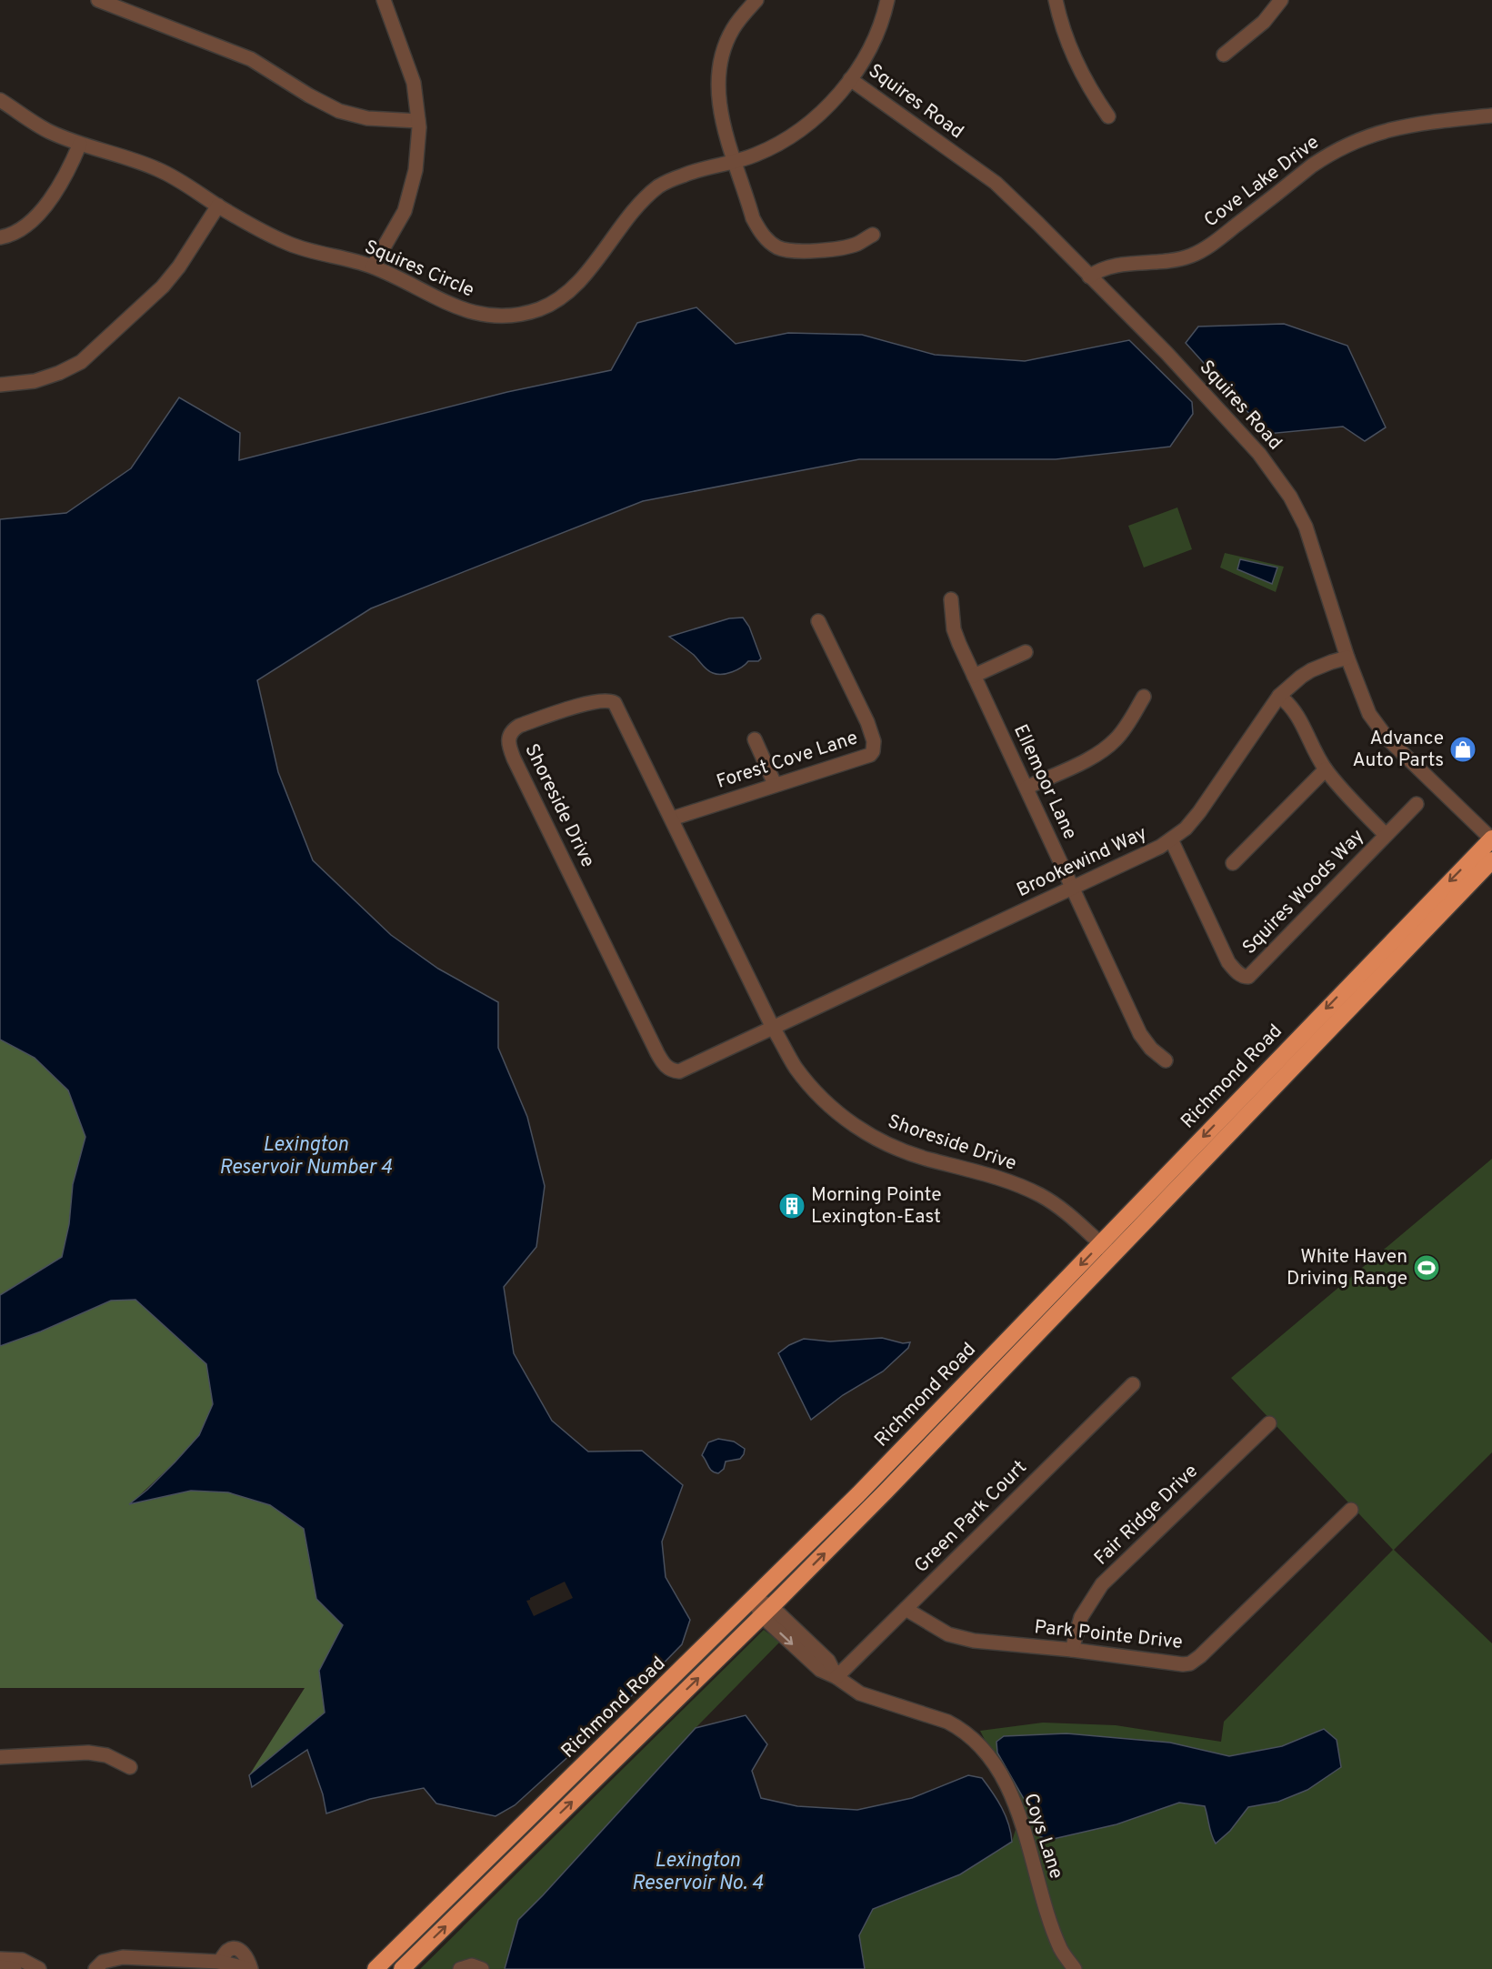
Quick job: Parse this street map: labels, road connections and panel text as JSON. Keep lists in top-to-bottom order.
{
  "streets": {
    "highway": ["Richmond Road"],
    "street": [
      "Squires Road",
      "Cove Lake Drive",
      "Squires Circle",
      "Forest Cove Lane",
      "Ellemoor Lane",
      "Shoreside Drive",
      "Brookewind Way",
      "Squires Woods Way",
      "Fair Ridge Drive",
      "Green Park Court",
      "Park Pointe Drive",
      "Coys Lane"
    ]
  },
  "crossings": [
    ["Squires Road", "Cove Lake Drive"],
    ["Squires Road", "Squires Circle"],
    ["Squires Road", "Brookewind Way"],
    ["Squires Road", "Richmond Road"],
    ["Forest Cove Lane", "Shoreside Drive"],
    ["Ellemoor Lane", "Brookewind Way"],
    ["Shoreside Drive", "Brookewind Way"],
    ["Shoreside Drive", "Richmond Road"],
    ["Brookewind Way", "Squires Woods Way"],
    ["Richmond Road", "Coys Lane"],
    ["Fair Ridge Drive", "Park Pointe Drive"],
    ["Green Park Court", "Park Pointe Drive"],
    ["Green Park Court", "Coys Lane"]
  ],
  "water": ["Lexington Reservoir Number 4", "Lexington Reservoir No. 4"],
  "places": {
    "shop": ["Advance Auto Parts"],
    "building": ["Morning Pointe Lexington-East"],
    "sports": ["White Haven Driving Range"]
  }
}
